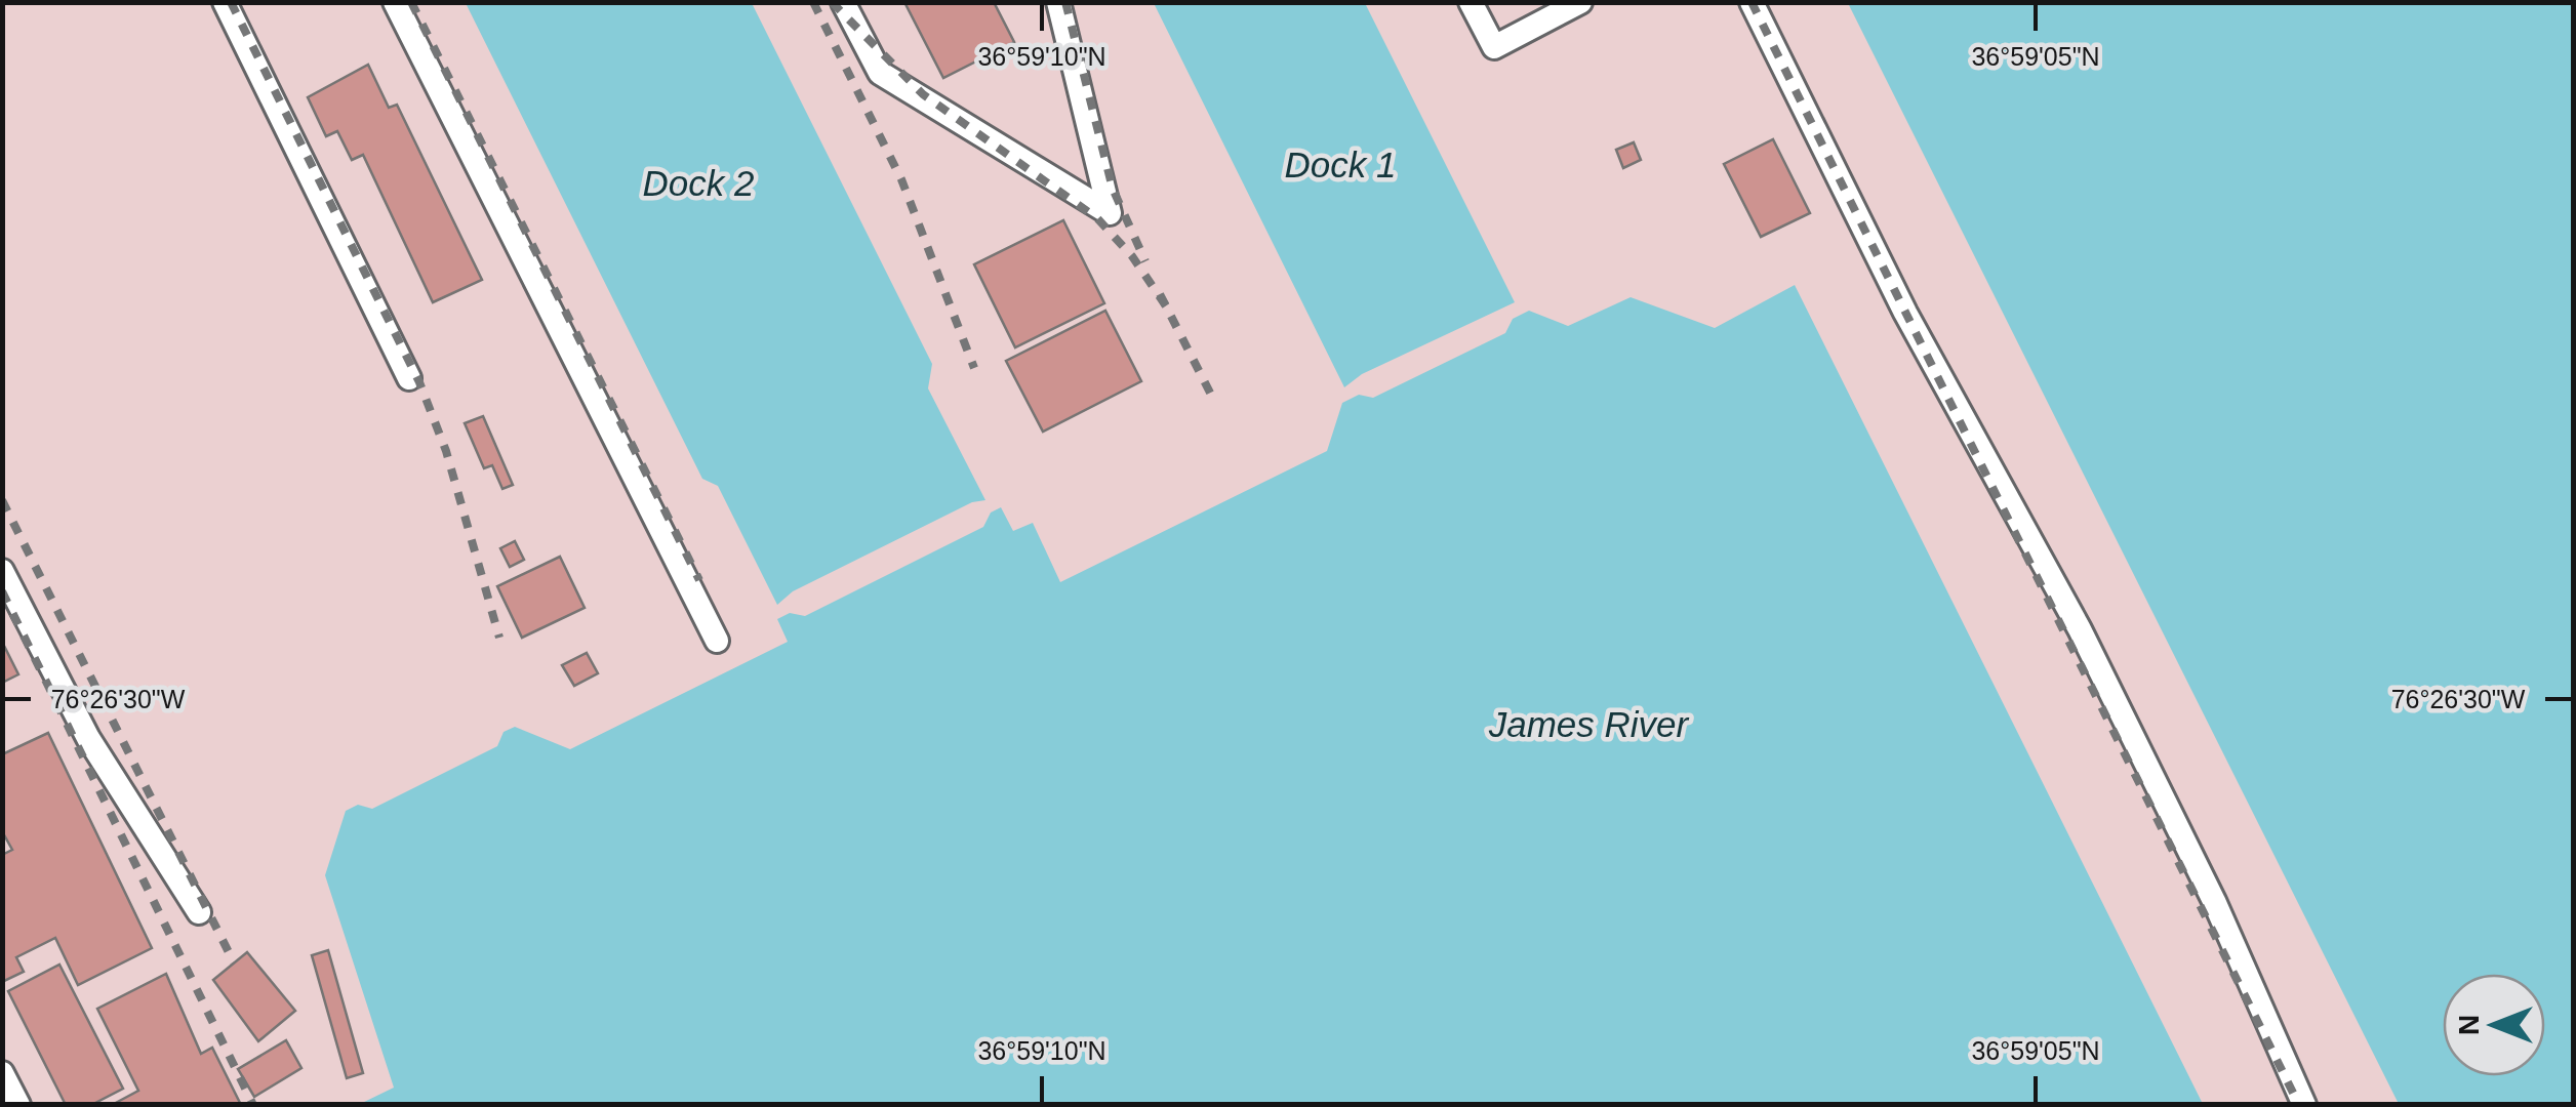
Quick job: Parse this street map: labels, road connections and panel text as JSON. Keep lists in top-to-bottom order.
{
  "water": ["Dock 1", "Dock 2", "James River"],
  "north": "left",
  "coordinates": ["36°59'10\"N", "36°59'05\"N", "76°26'30\"W"]
}
